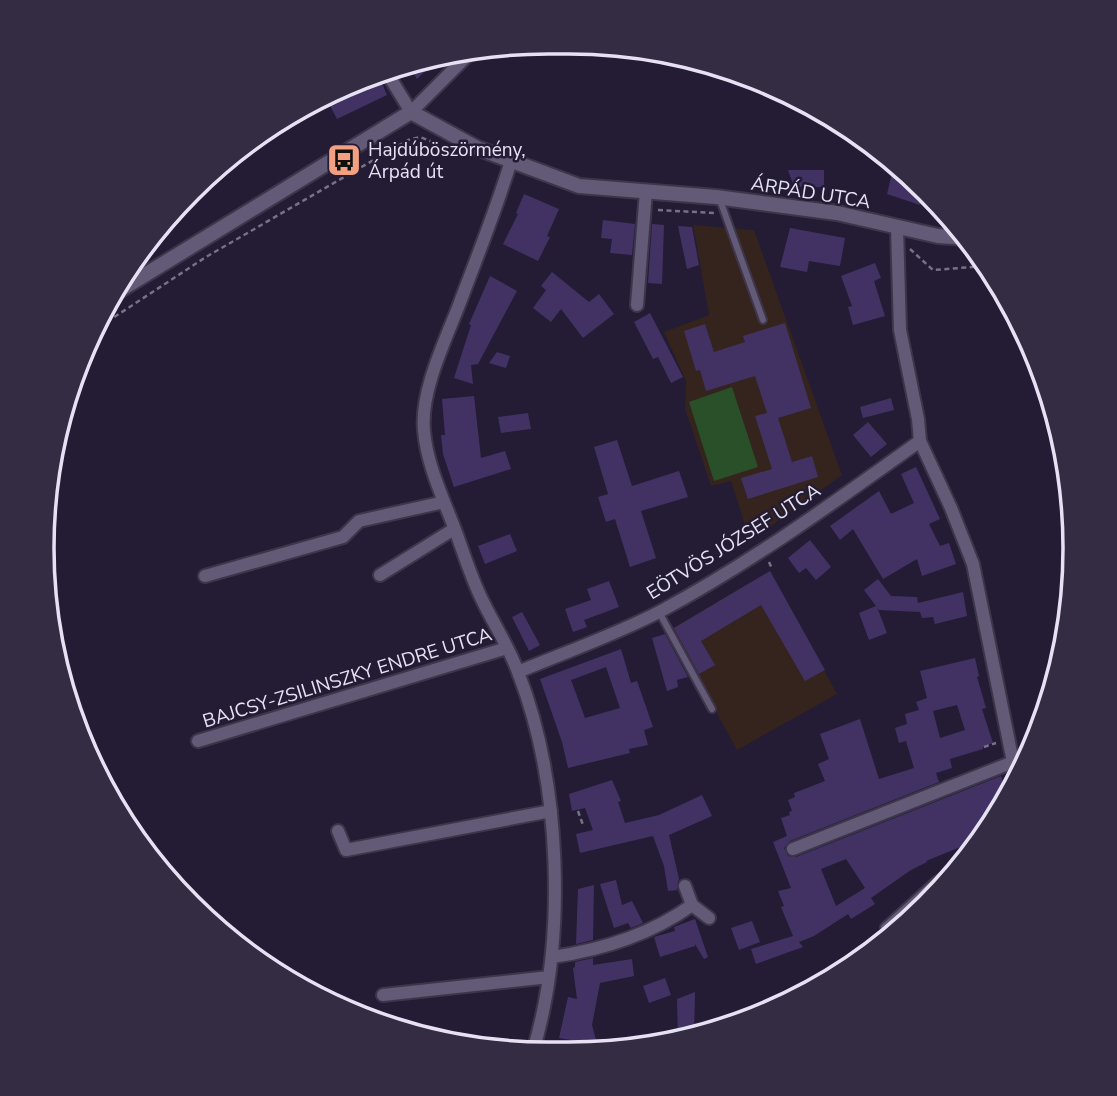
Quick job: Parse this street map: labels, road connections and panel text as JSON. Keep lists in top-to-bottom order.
{
  "streets": {
    "street": ["ÁRPÁD UTCA", "EÖTVÖS JÓZSEF UTCA", "BAJCSY-ZSILINSZKY ENDRE UTCA"]
  },
  "crossings": [
    ["ÁRPÁD UTCA", "BAJCSY-ZSILINSZKY ENDRE UTCA"],
    ["EÖTVÖS JÓZSEF UTCA", "BAJCSY-ZSILINSZKY ENDRE UTCA"]
  ],
  "places": {
    "bus stop": ["Hajdúböszörmény, Árpád út"]
  }
}
